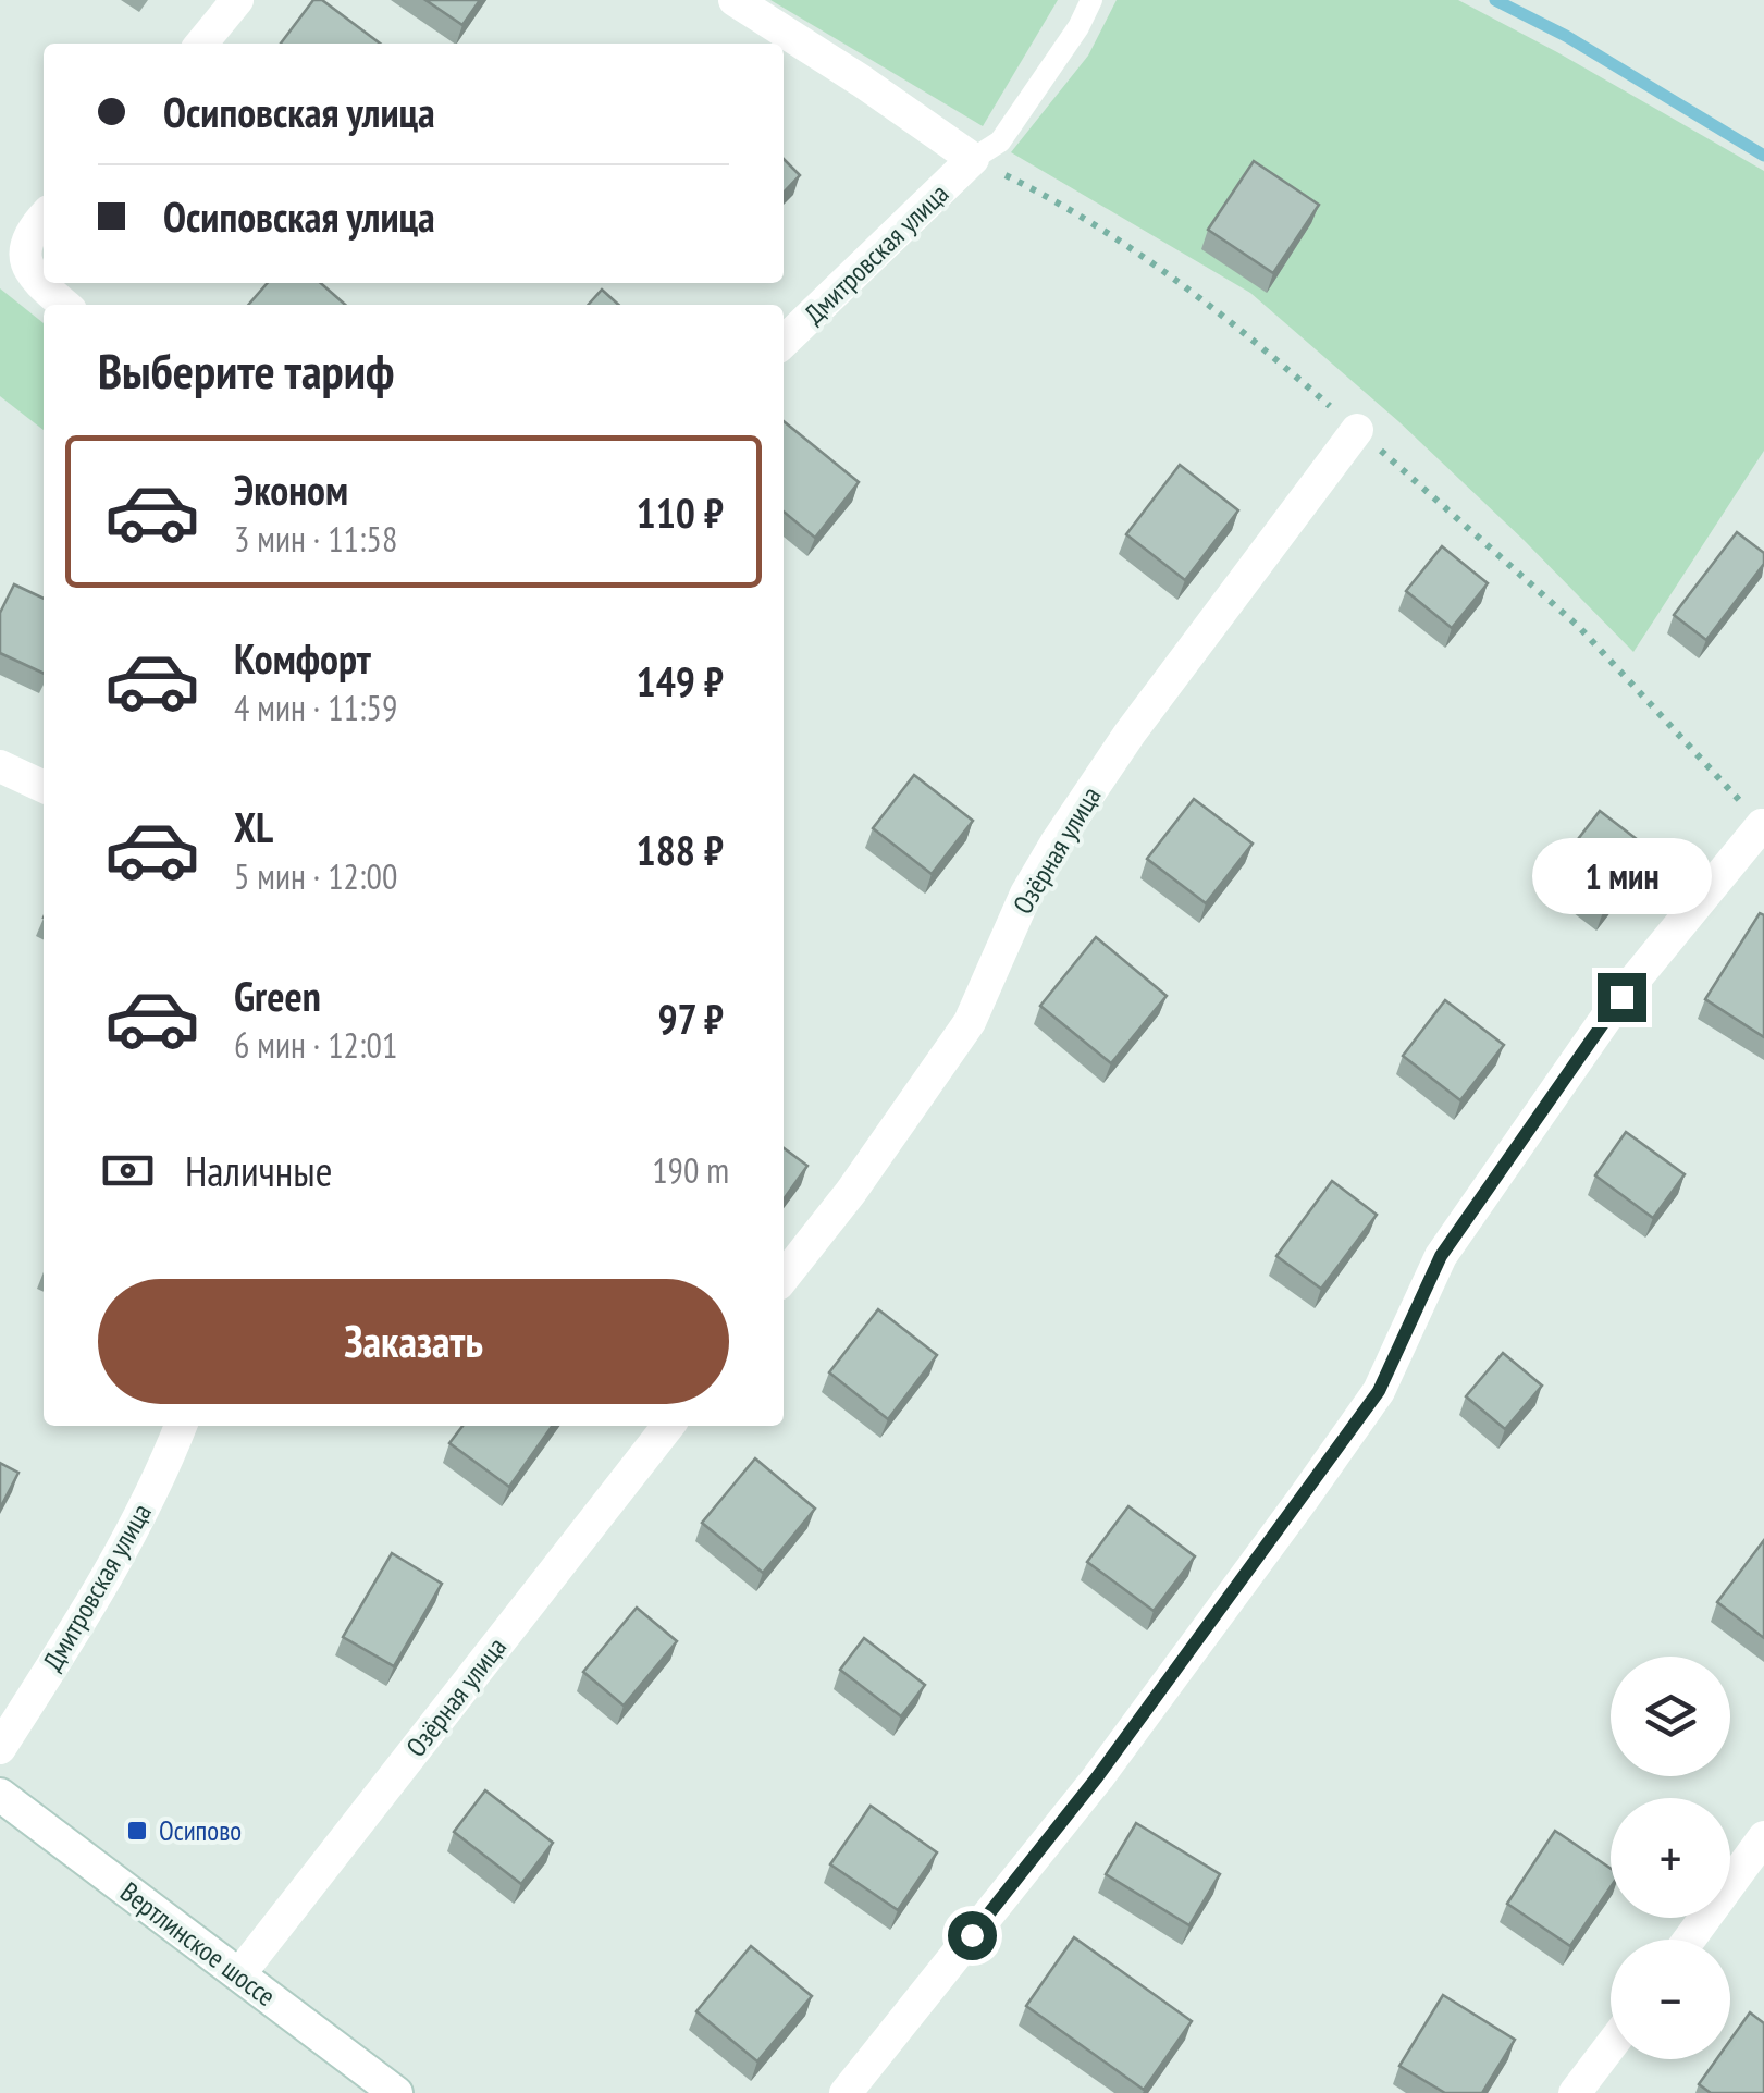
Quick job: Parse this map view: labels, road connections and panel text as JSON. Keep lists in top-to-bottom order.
{
  "streets": {
    "street": ["Дмитровская улица", "Озёрная улица", "Вертлинское шоссе"]
  },
  "crossings": [
    ["Озёрная улица", "Вертлинское шоссе"]
  ],
  "places": {
    "transit": ["Осипово"]
  },
  "page": {
    "banner": ["Осиповская улица", "Осиповская улица"],
    "heading": "Выберите тариф",
    "list": [
      {
        "name": "Эконом",
        "note": "3 мин · 11:58",
        "value": "110 ₽"
      },
      {
        "name": "Комфорт",
        "note": "4 мин · 11:59",
        "value": "149 ₽"
      },
      {
        "name": "XL",
        "note": "5 мин · 12:00",
        "value": "188 ₽"
      },
      {
        "name": "Green",
        "note": "6 мин · 12:01",
        "value": "97 ₽"
      }
    ],
    "bubble": "1 мин",
    "pay": ["Наличные", "190 m"],
    "buttons": "Заказать",
    "map_buttons": ["+", "−"]
  }
}
